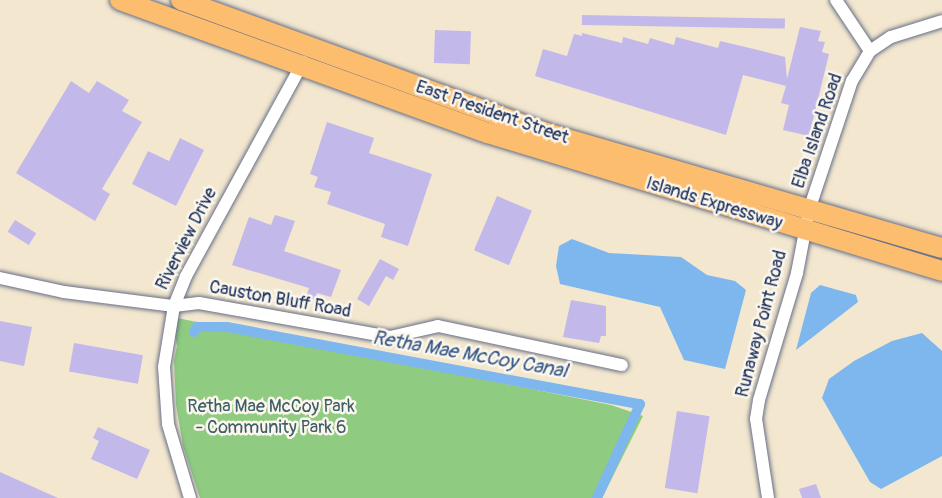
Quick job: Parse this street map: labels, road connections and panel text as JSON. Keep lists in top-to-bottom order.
{
  "streets": {
    "main road": ["East President Street", "Islands Expressway"],
    "street": [
      "Elba Island Road",
      "Riverview Drive",
      "Causton Bluff Road",
      "Runaway Point Road"
    ]
  },
  "crossings": [
    ["East President Street", "Elba Island Road"],
    ["East President Street", "Islands Expressway"],
    ["East President Street", "Riverview Drive"],
    ["Elba Island Road", "Islands Expressway"],
    ["Elba Island Road", "Runaway Point Road"],
    ["Islands Expressway", "Runaway Point Road"],
    ["Riverview Drive", "Causton Bluff Road"]
  ],
  "water": ["Retha Mae McCoy Canal"],
  "parks": ["Retha Mae McCoy Park - Community Park 6"]
}
